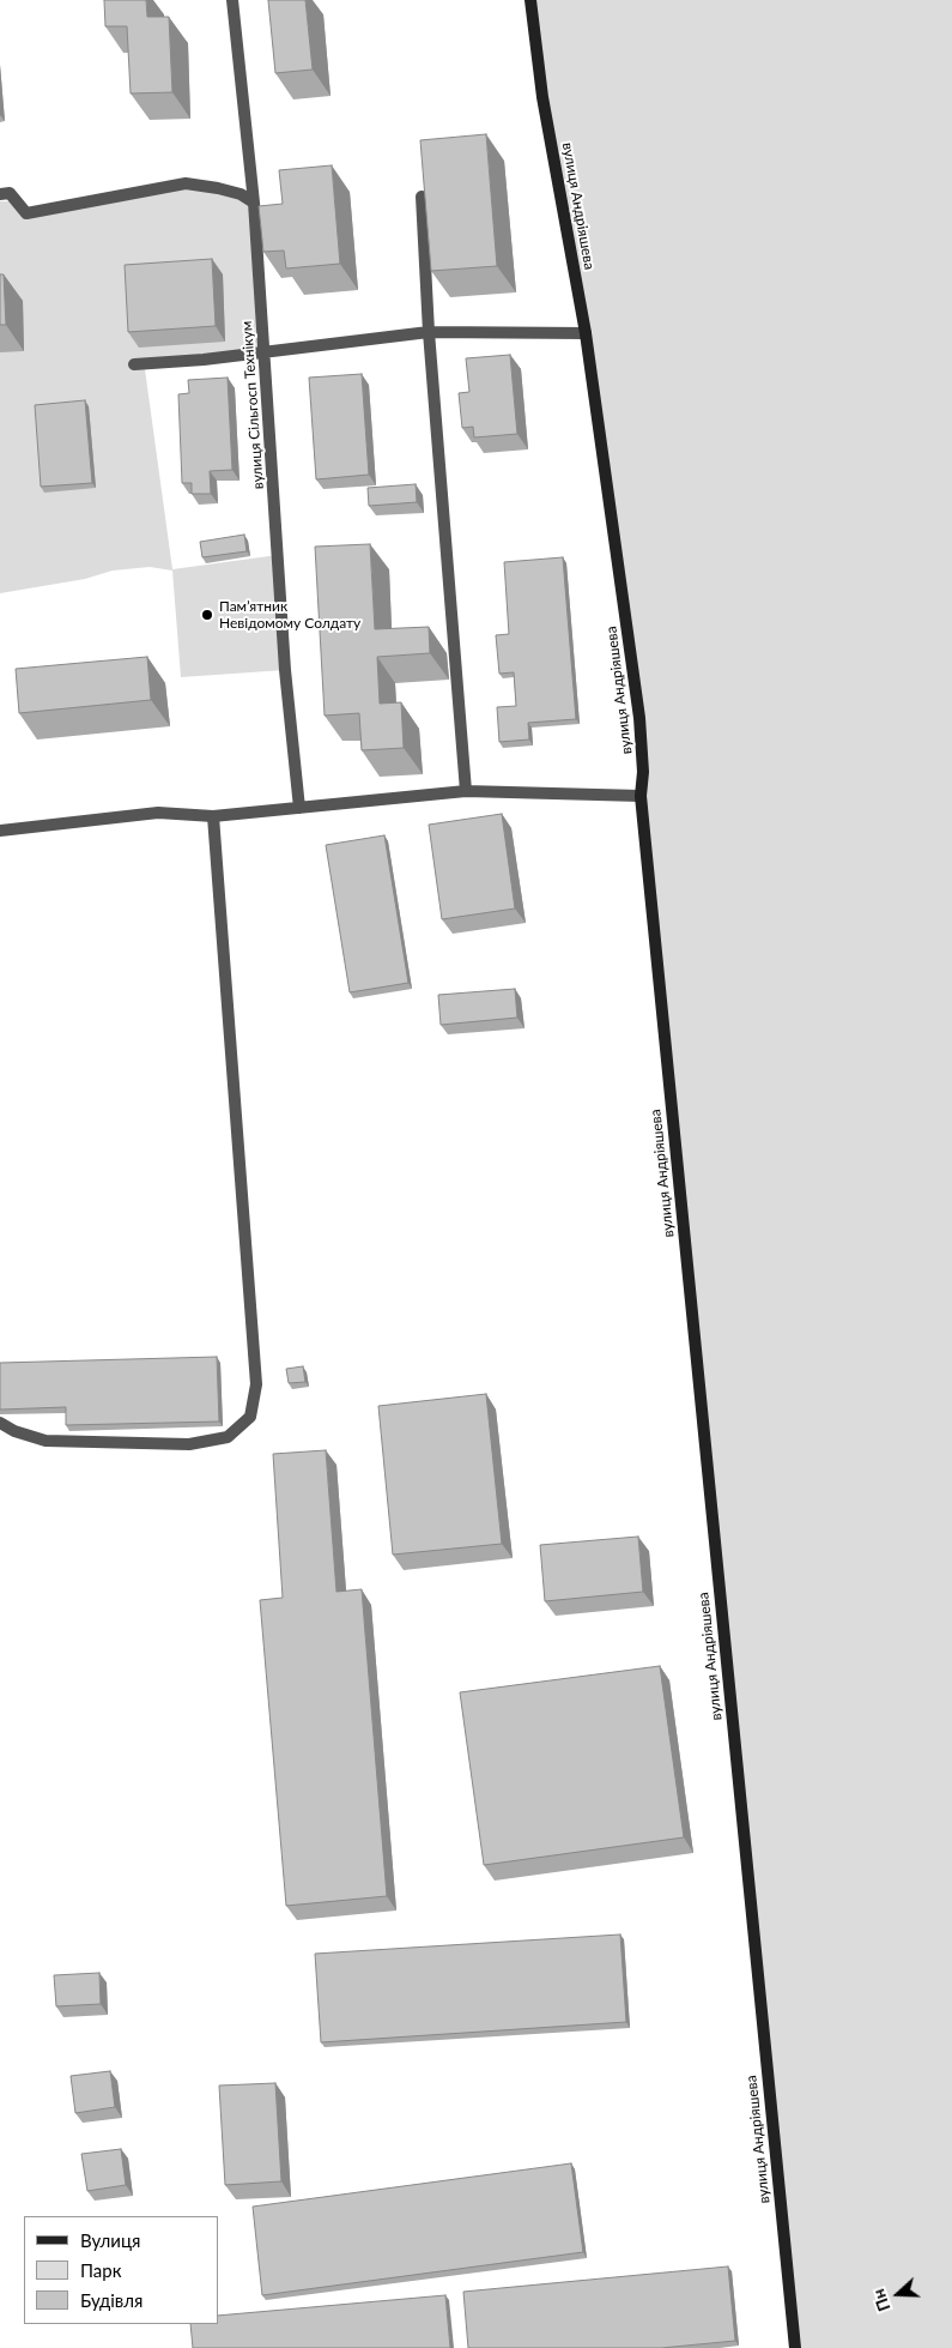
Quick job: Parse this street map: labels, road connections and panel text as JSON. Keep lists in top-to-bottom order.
{
  "streets": {
    "street": ["вулиця Андріяшева", "вулиця Сільгосп Технікум"]
  },
  "places": ["Пам’ятник Невідомому Солдату"],
  "legend": ["Вулиця", "Парк", "Будівля"],
  "north": "left"
}
